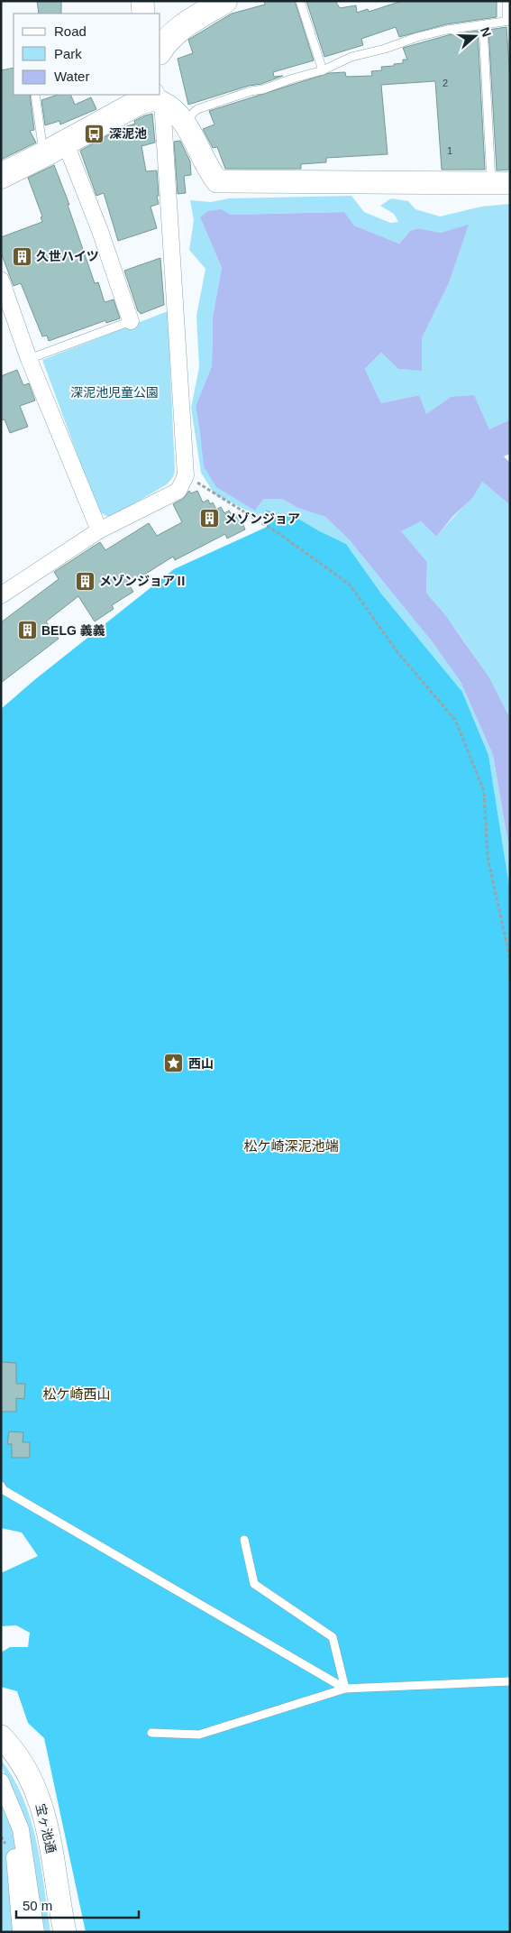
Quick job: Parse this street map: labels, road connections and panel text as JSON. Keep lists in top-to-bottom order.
{
  "streets": {
    "street": ["宝ヶ池通"]
  },
  "districts": ["松ケ崎深泥池端", "松ケ崎西山"],
  "parks": ["深泥池児童公園"],
  "places": {
    "bus stop": ["深泥池"],
    "building": [
      "久世ハイツ",
      "メゾンジョア",
      "メゾンジョアⅡ",
      "BELG 義義"
    ],
    "place": ["西山"]
  },
  "house_numbers": ["2", "1"],
  "legend": ["Road", "Park", "Water"],
  "scale_bar": "50 m",
  "north": "right"
}
